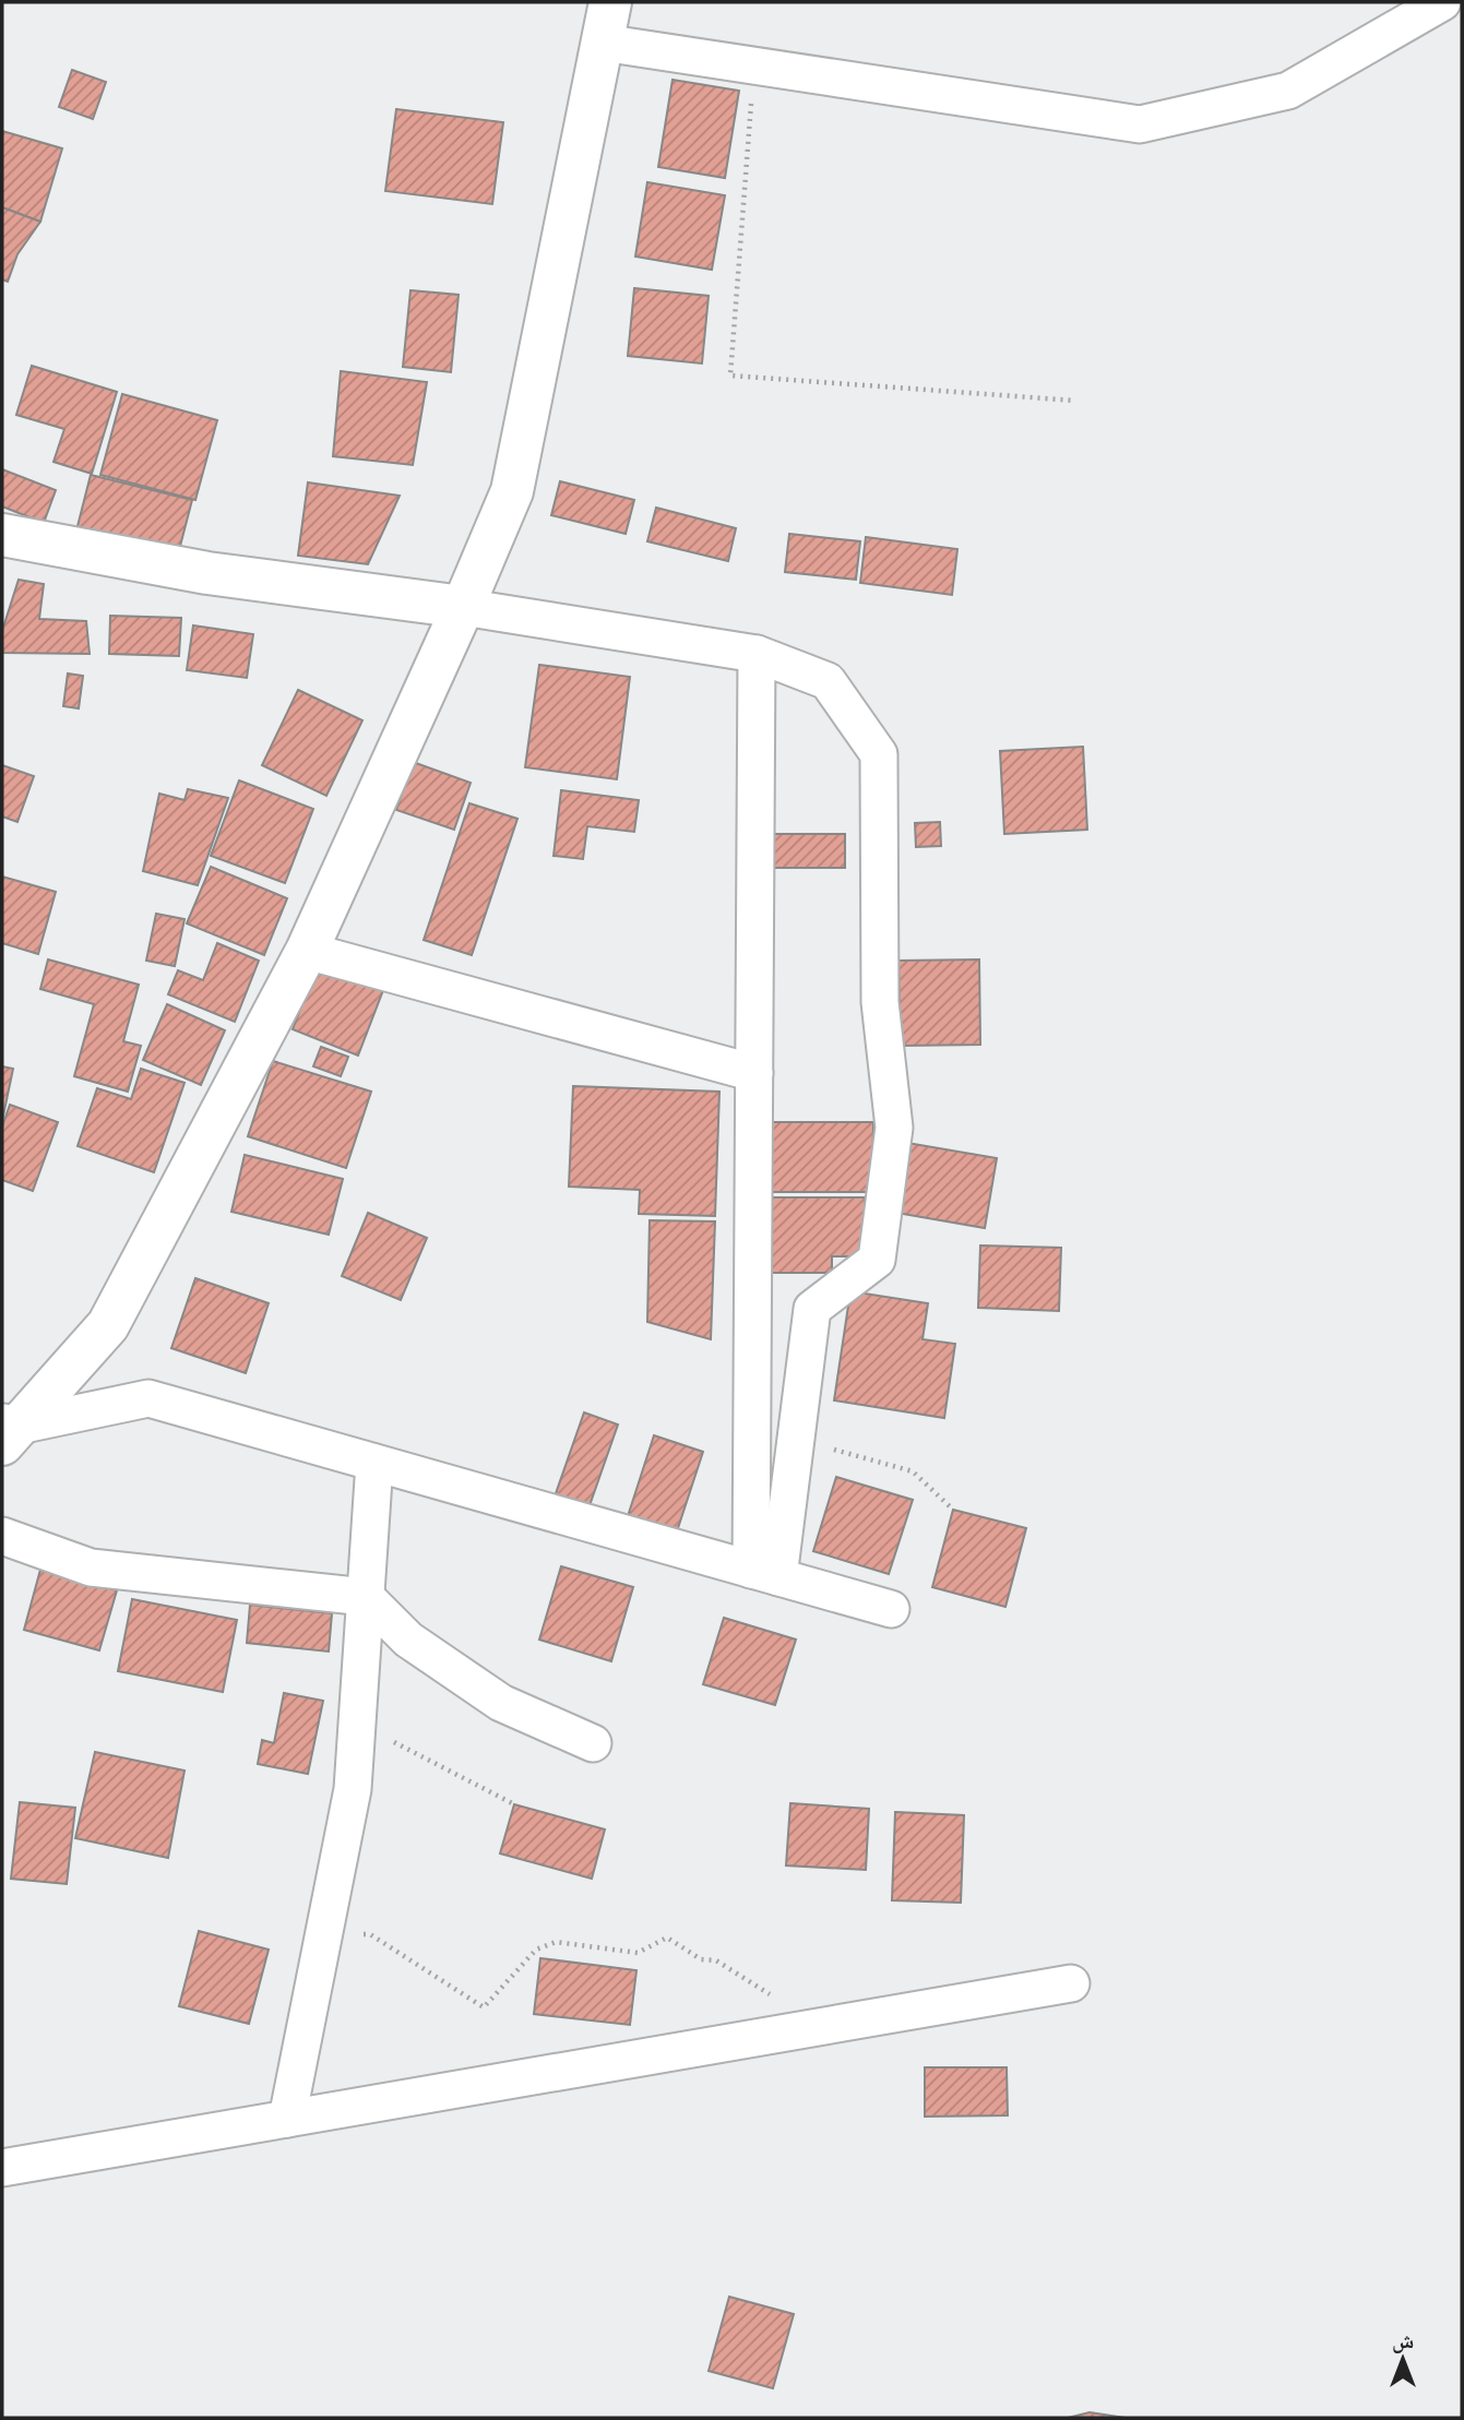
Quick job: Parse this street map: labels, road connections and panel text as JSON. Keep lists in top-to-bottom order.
{
  "north": "top"
}
